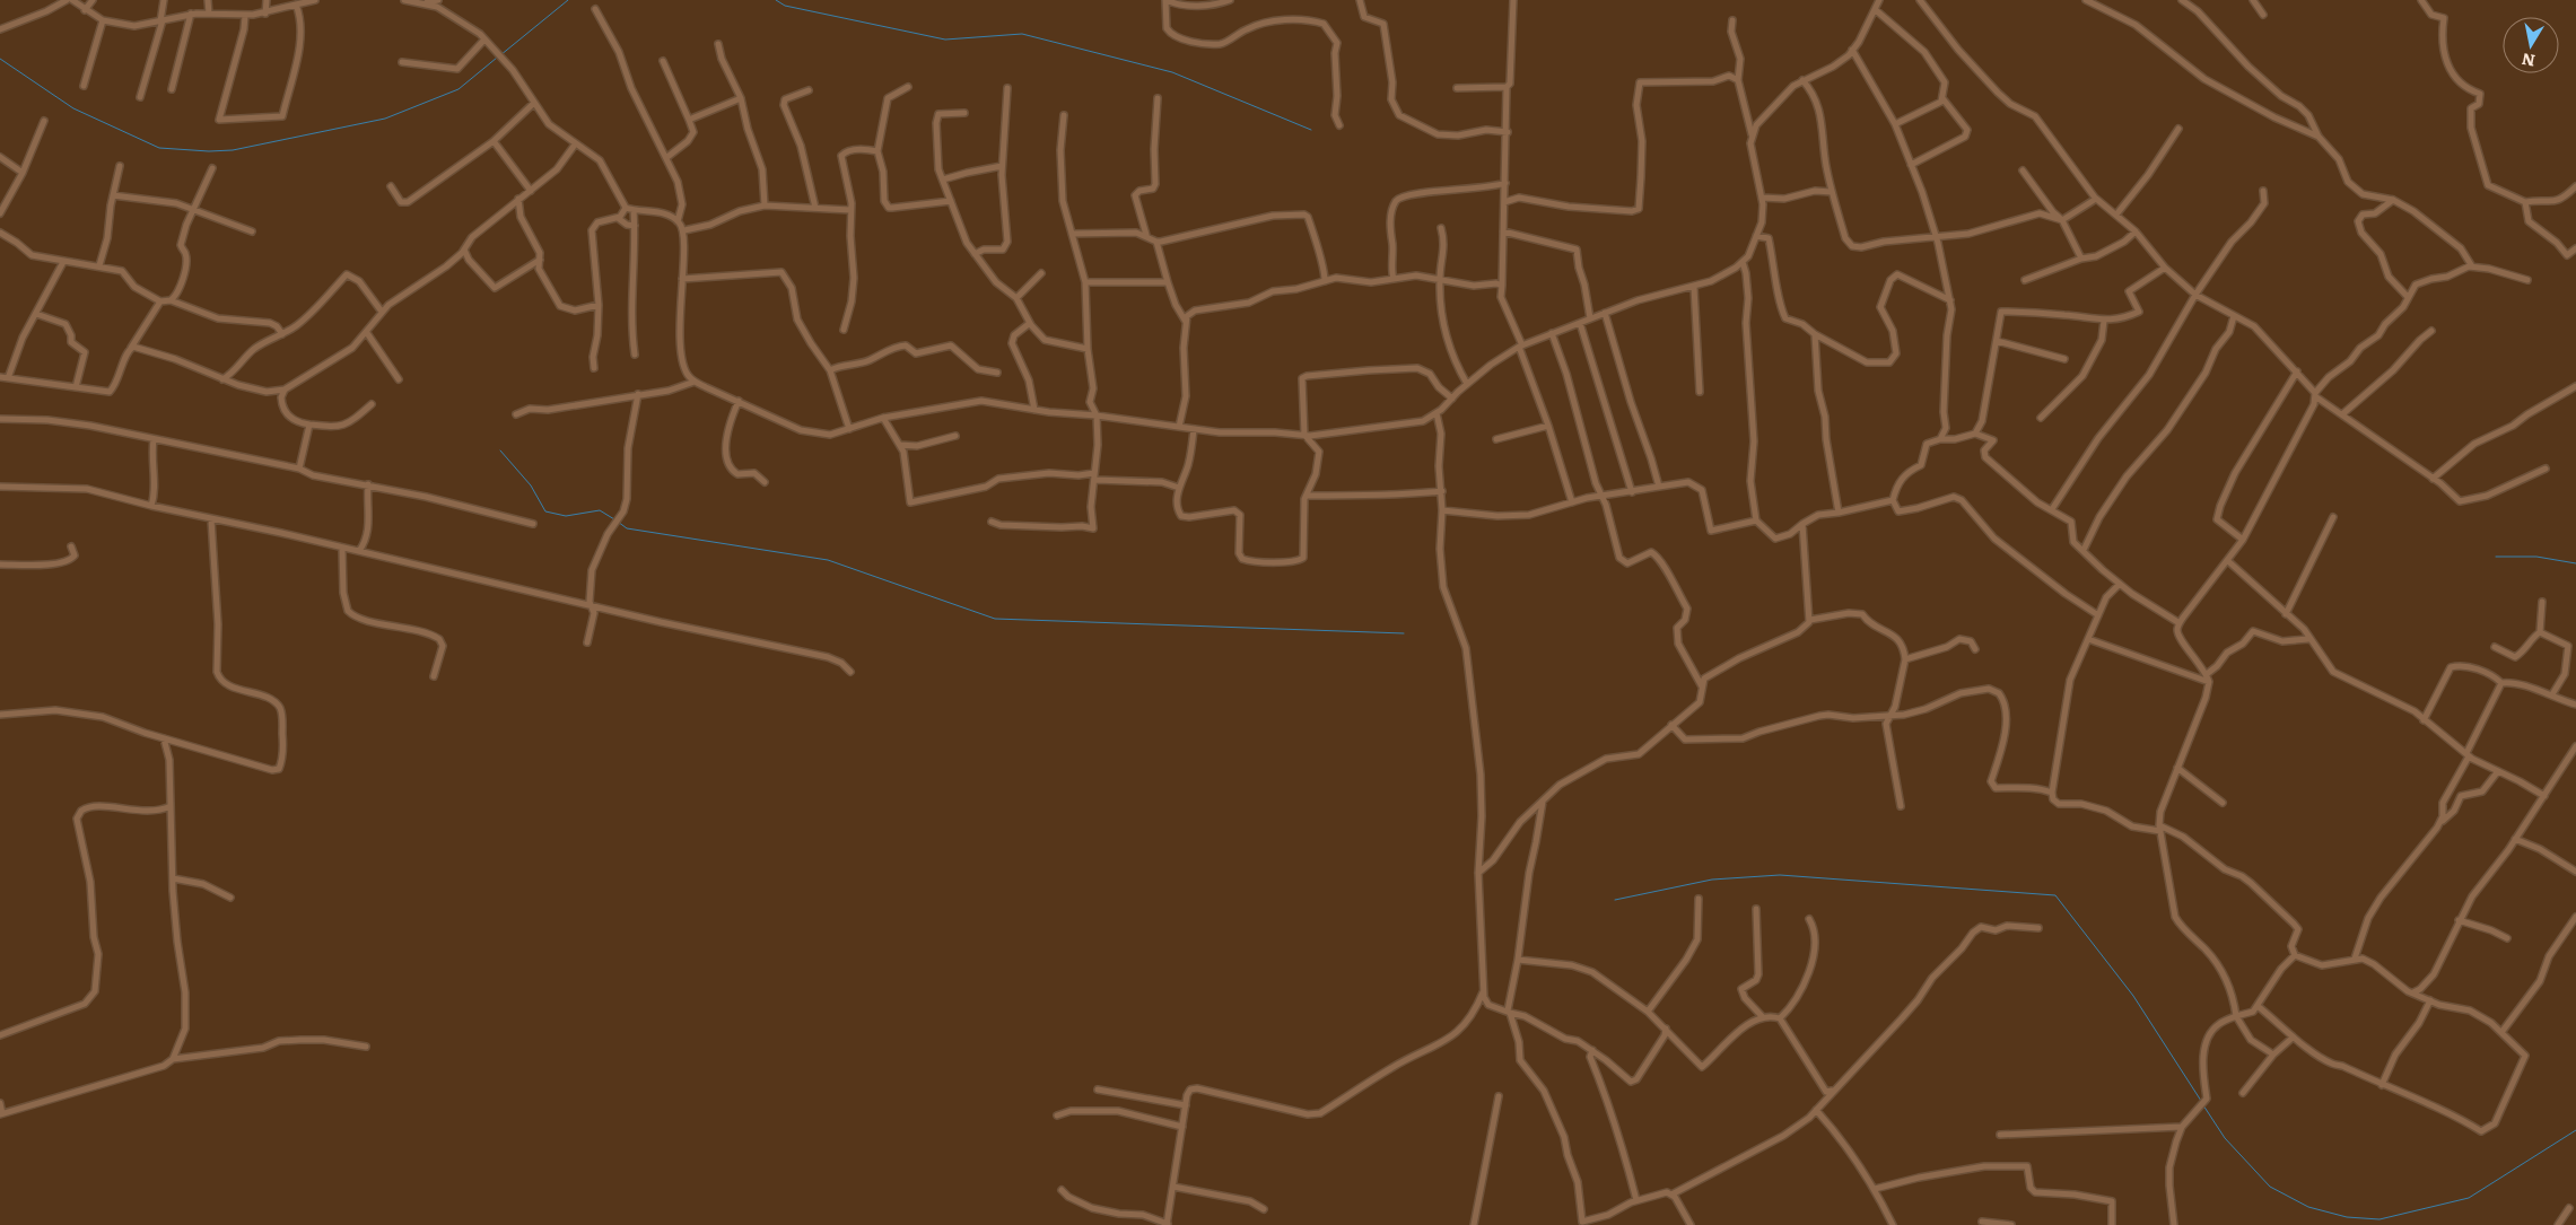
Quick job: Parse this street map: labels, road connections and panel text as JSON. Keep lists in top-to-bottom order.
{
  "north": "bottom"
}
